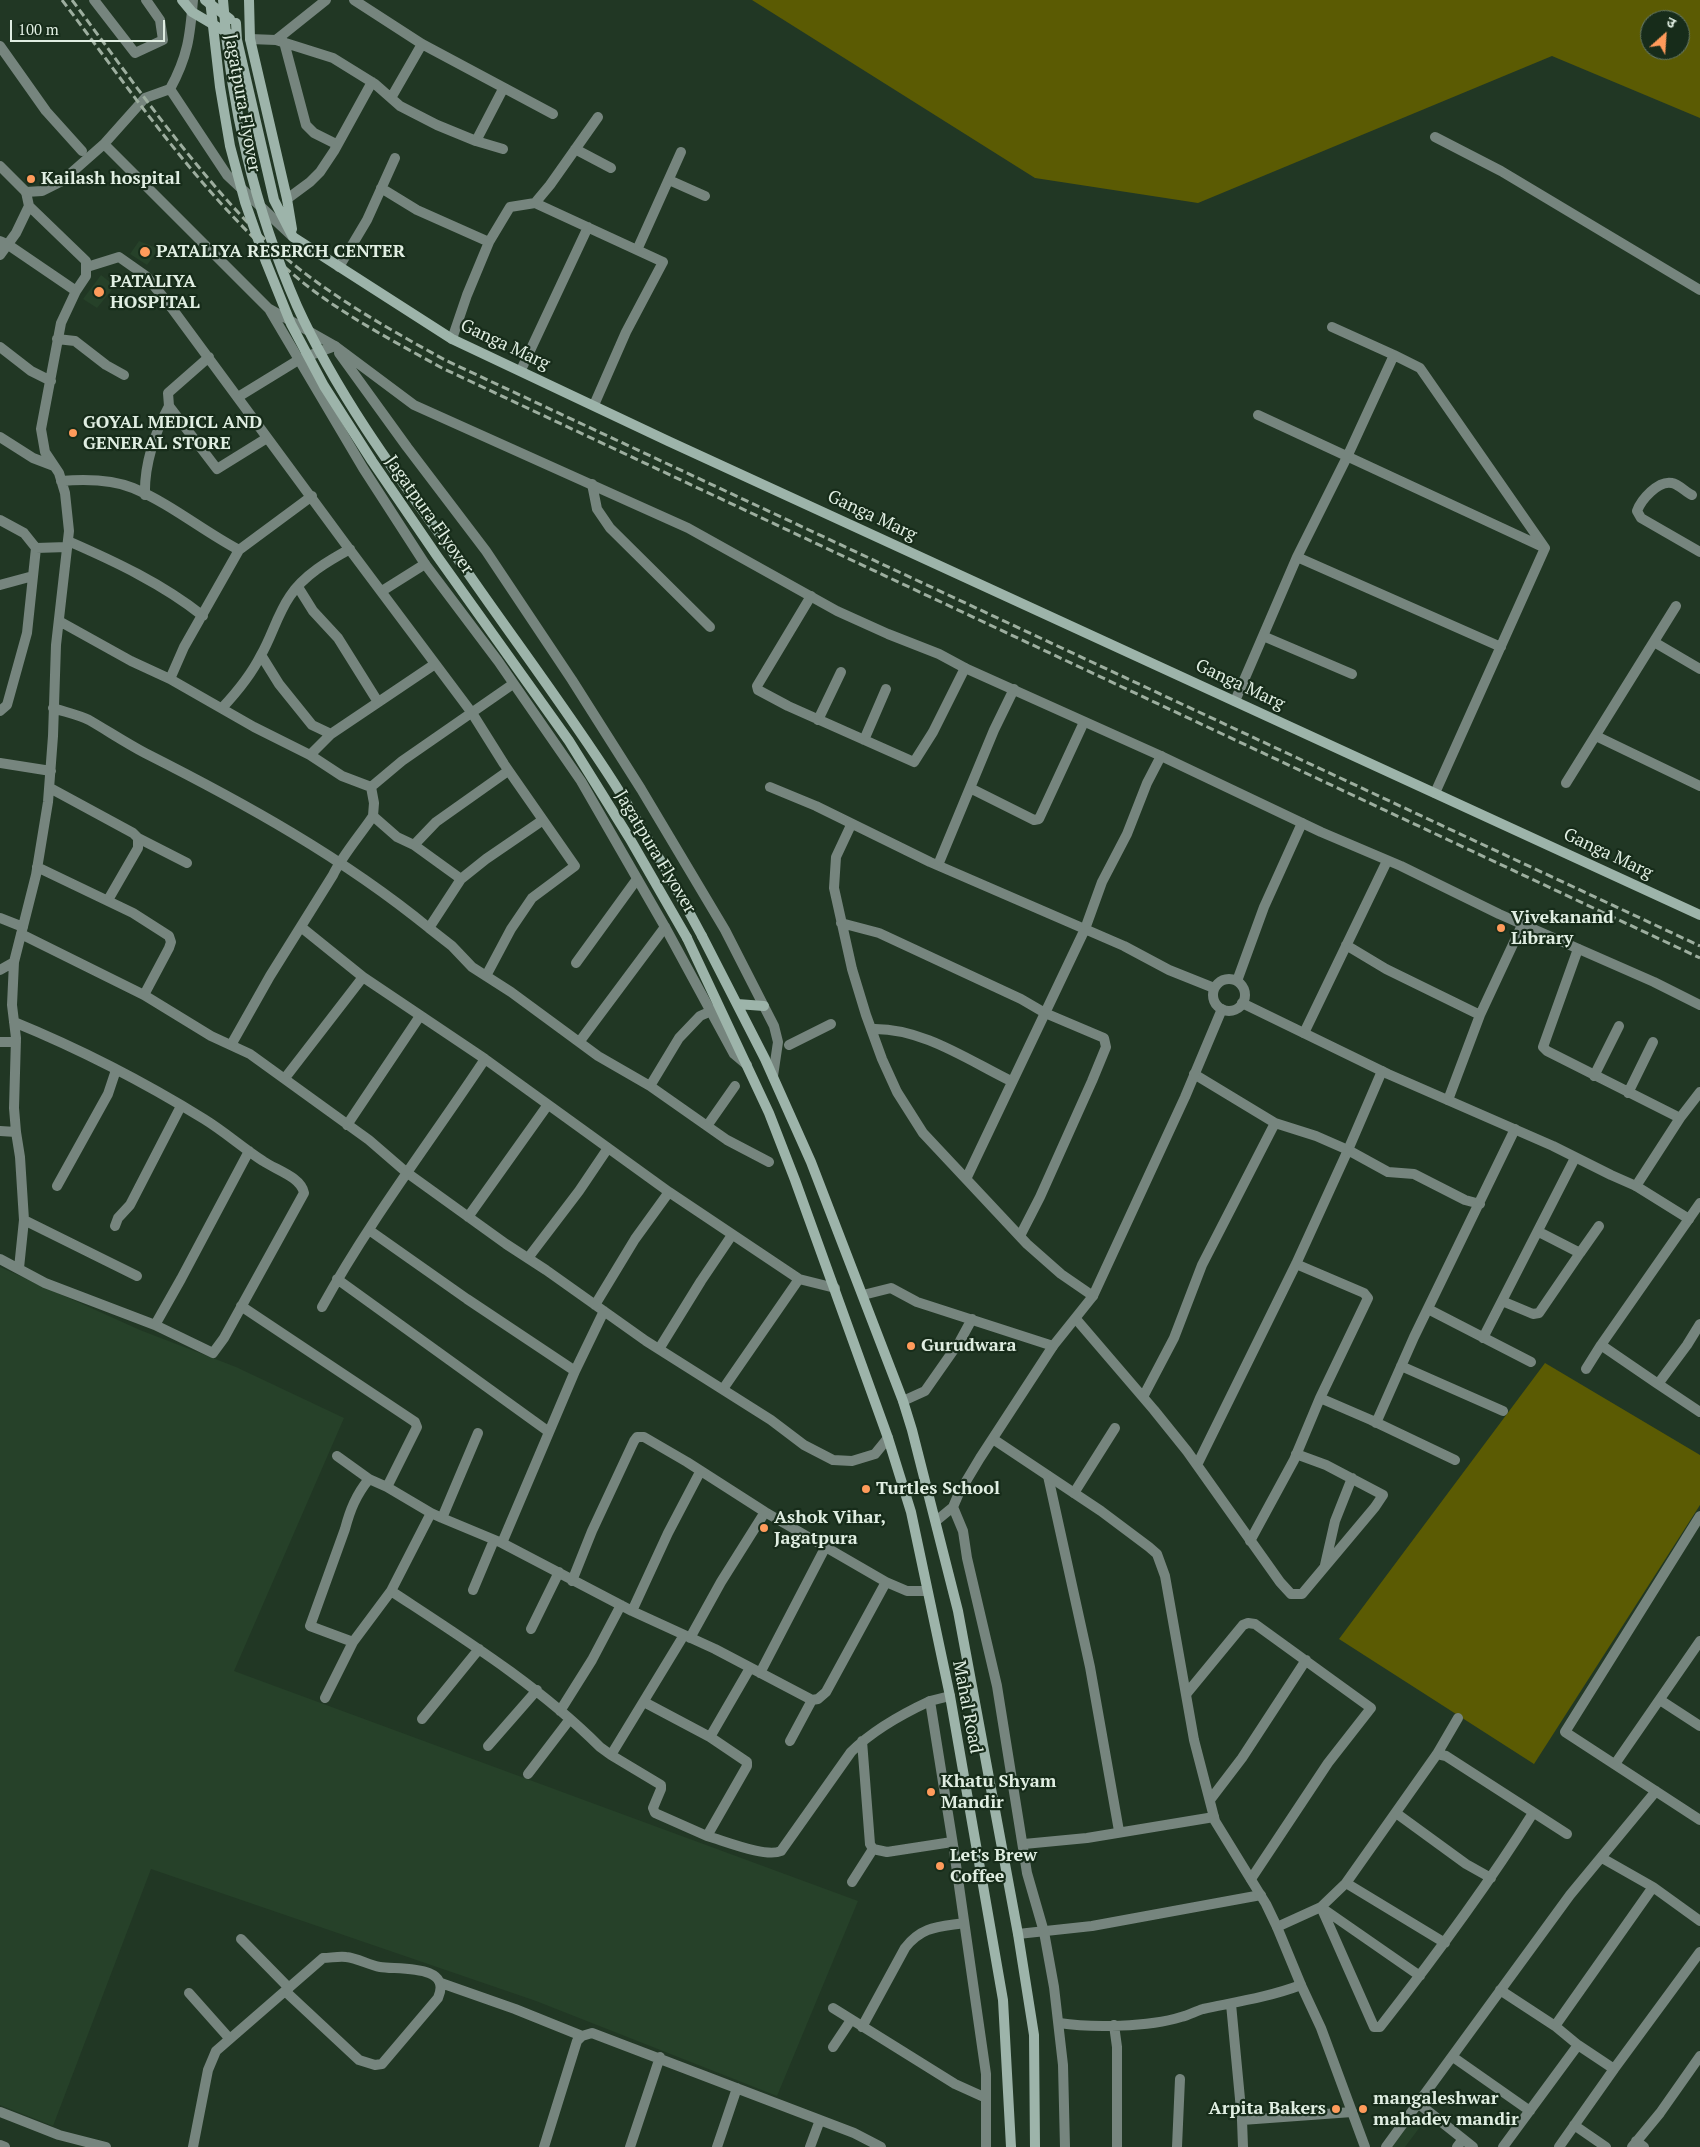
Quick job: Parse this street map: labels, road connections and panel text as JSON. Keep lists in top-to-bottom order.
{
  "streets": {
    "main road": ["Jagatpura Flyover", "Ganga Marg", "Mahal Road"]
  },
  "crossings": [
    ["Jagatpura Flyover", "Mahal Road"]
  ],
  "places": [
    "Kailash hospital",
    "PATALIYA RESERCH CENTER",
    "PATALIYA HOSPITAL",
    "GOYAL MEDICL AND GENERAL STORE",
    "Vivekanand Library",
    "Gurudwara",
    "Turtles School",
    "Ashok Vihar, Jagatpura",
    "Khatu Shyam Mandir",
    "Let's Brew Coffee",
    "Arpita Bakers",
    "mangaleshwar mahadev mandir"
  ],
  "scale_bar": "100 m",
  "north": "top right"
}
